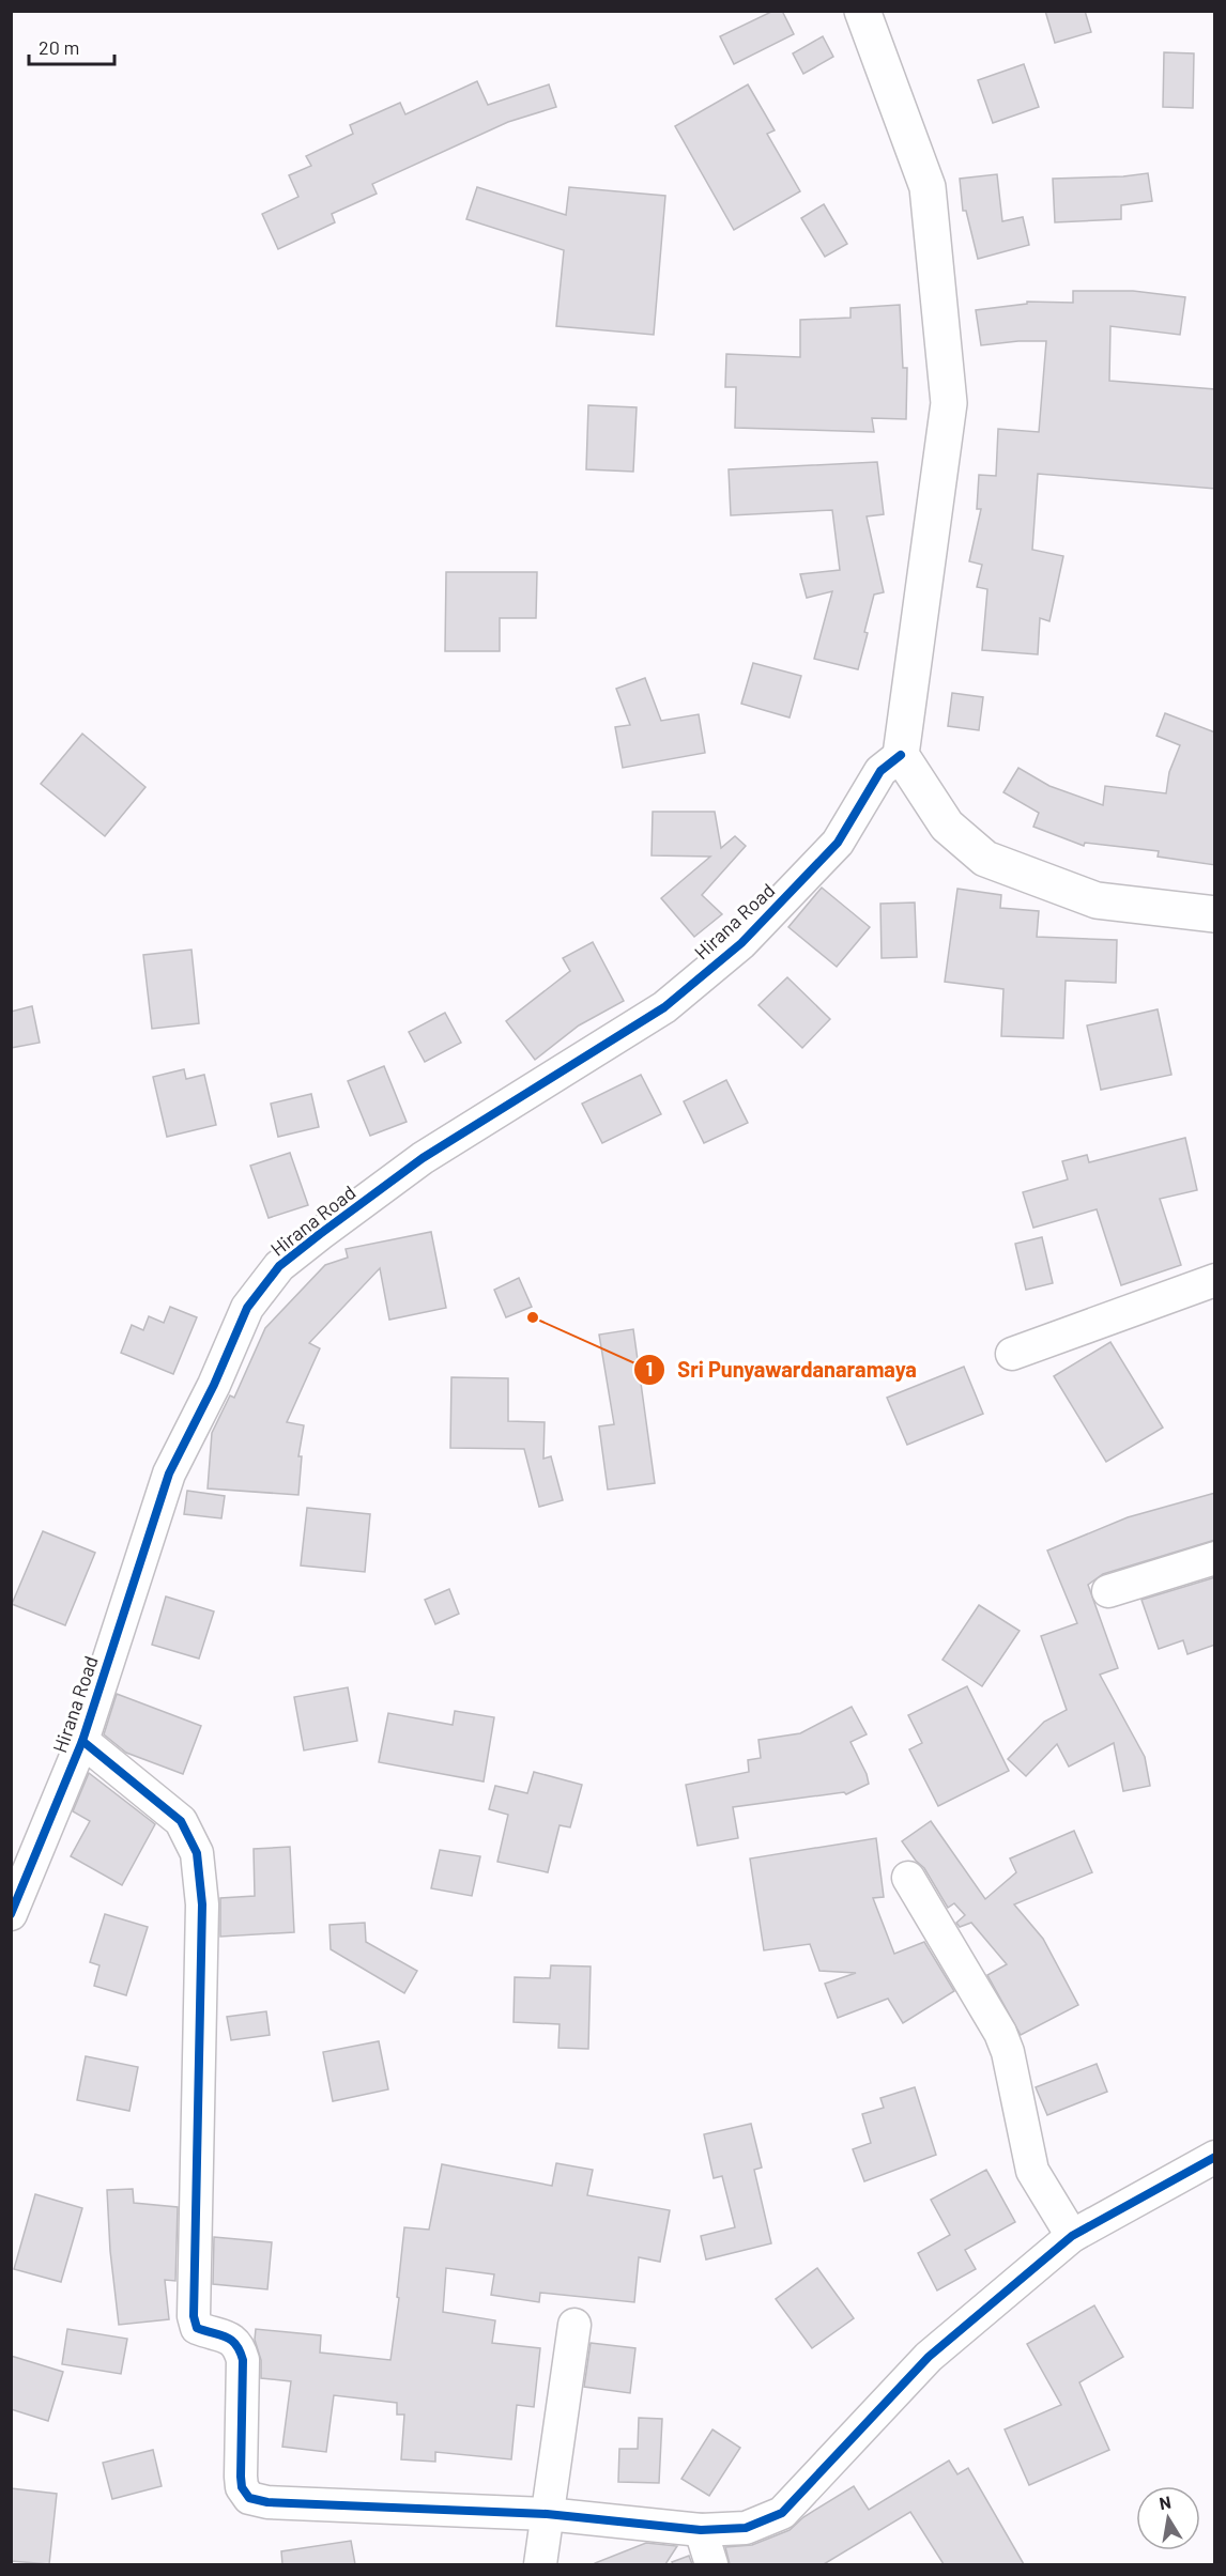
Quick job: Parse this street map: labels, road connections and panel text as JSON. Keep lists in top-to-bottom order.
{
  "streets": {
    "street": ["Hirana Road"]
  },
  "places": ["Sri Punyawardanaramaya"],
  "scale_bar": "20 m",
  "north": "top"
}
